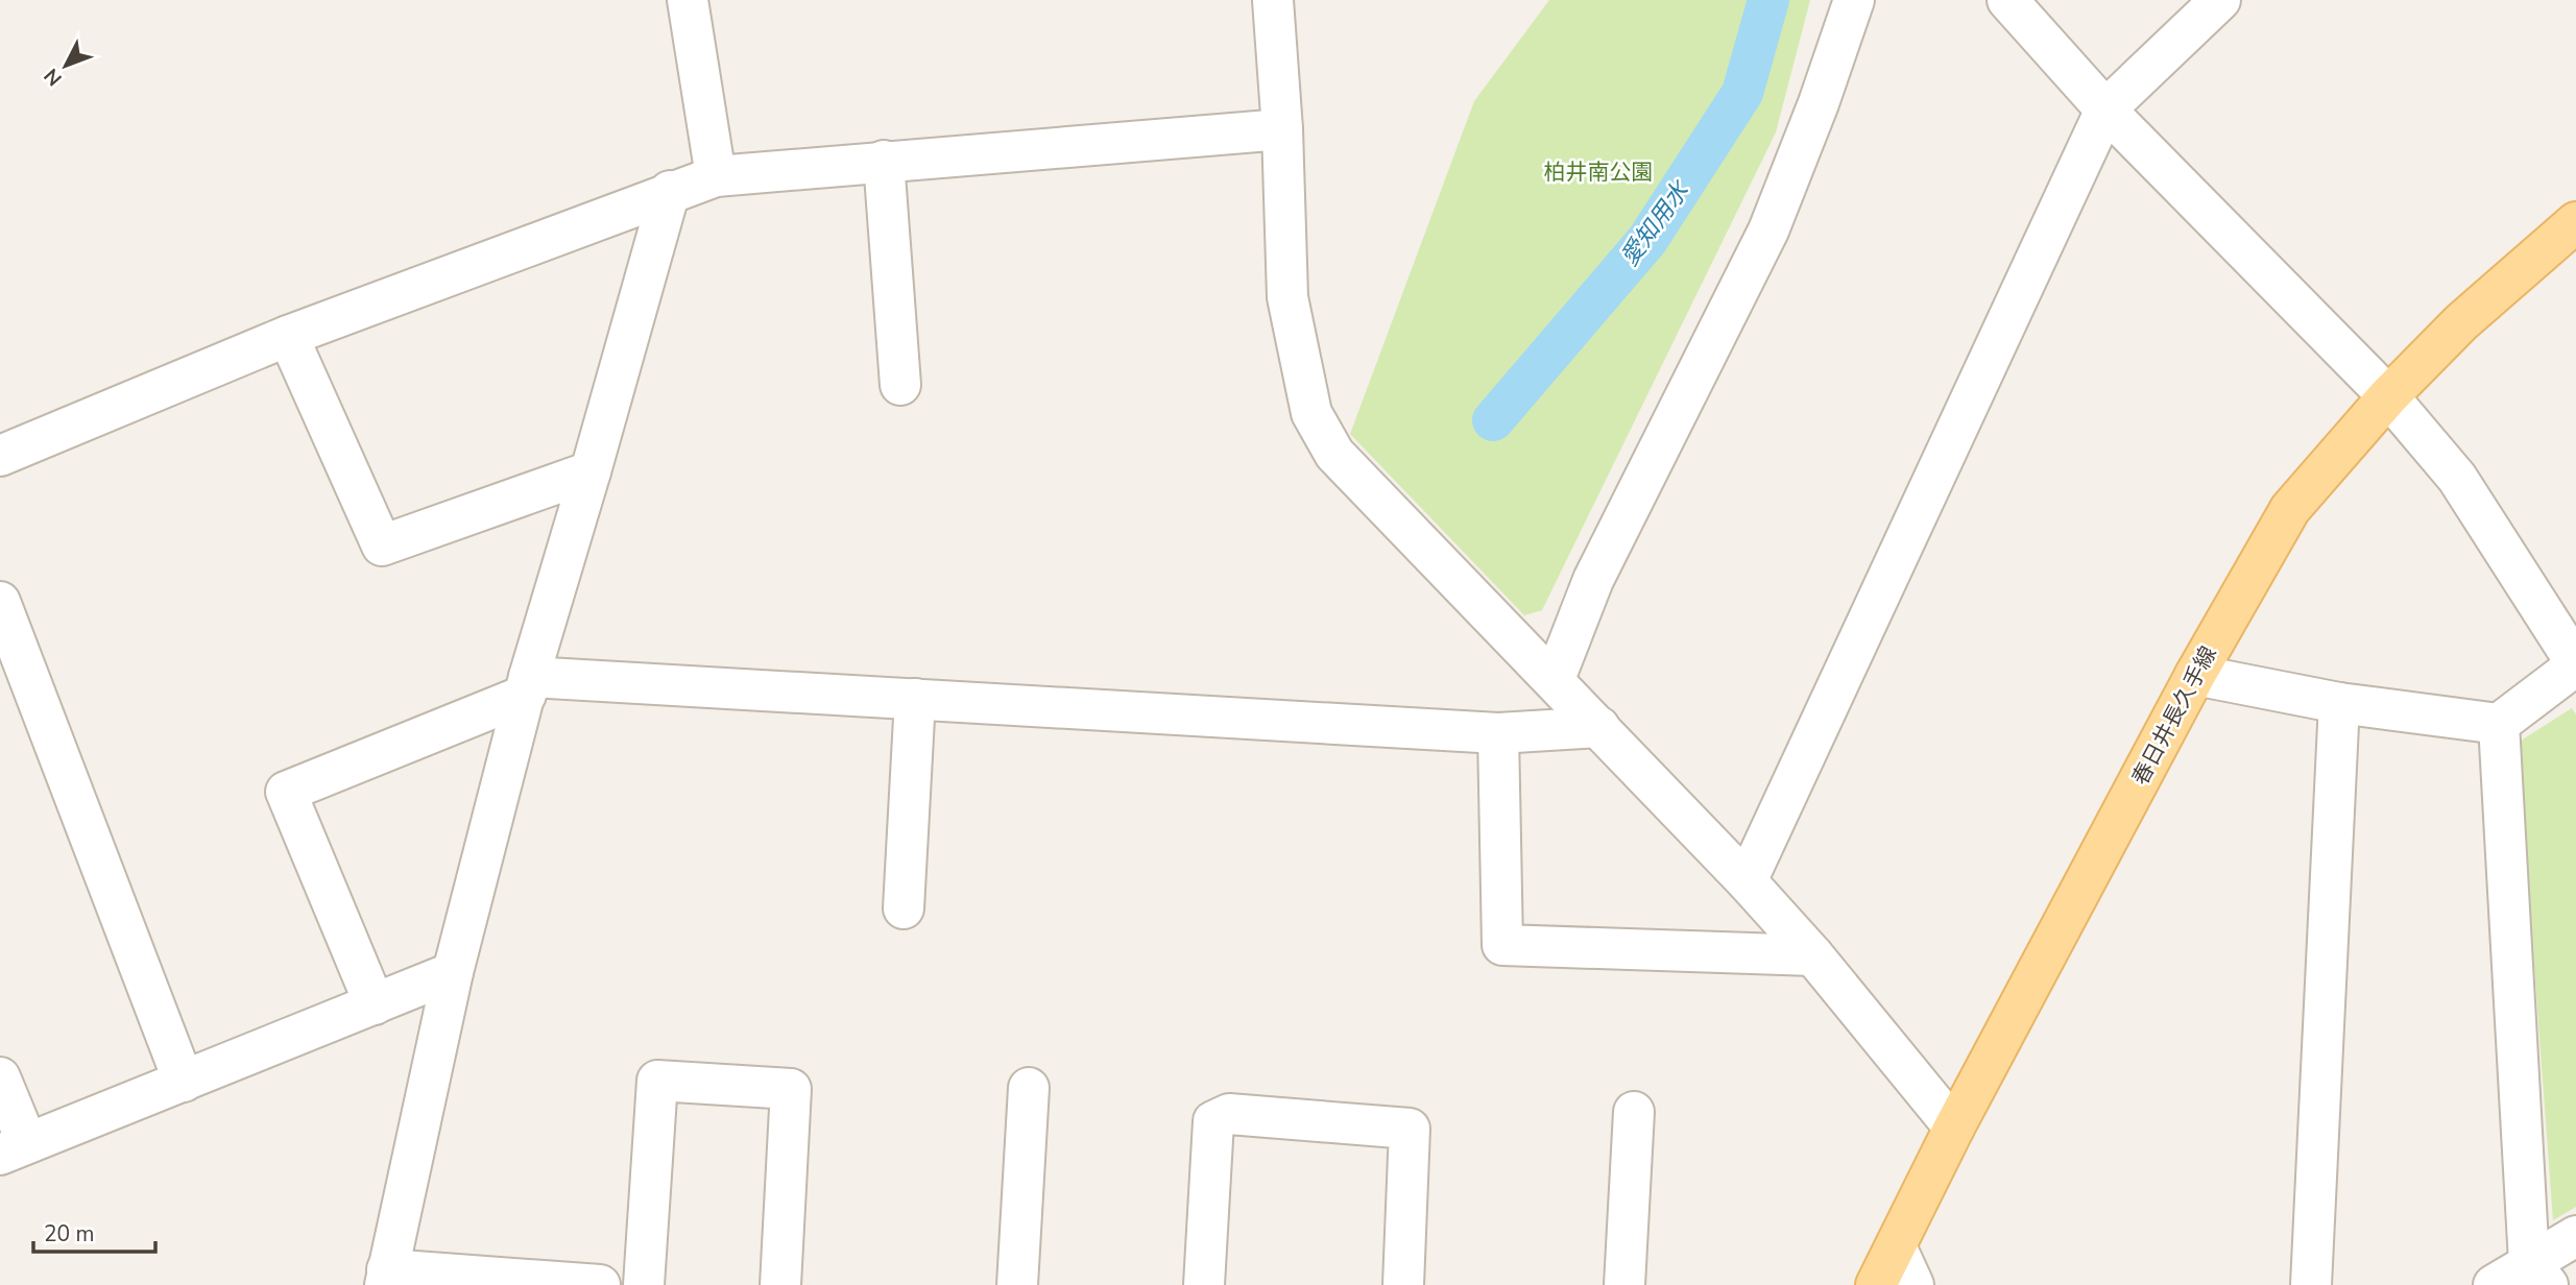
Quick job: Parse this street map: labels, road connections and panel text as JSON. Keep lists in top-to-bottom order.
{
  "streets": {
    "main road": ["春日井長久手線"]
  },
  "water": ["愛知用水"],
  "parks": ["柏井南公園"],
  "scale_bar": "20 m",
  "north": "bottom left"
}
